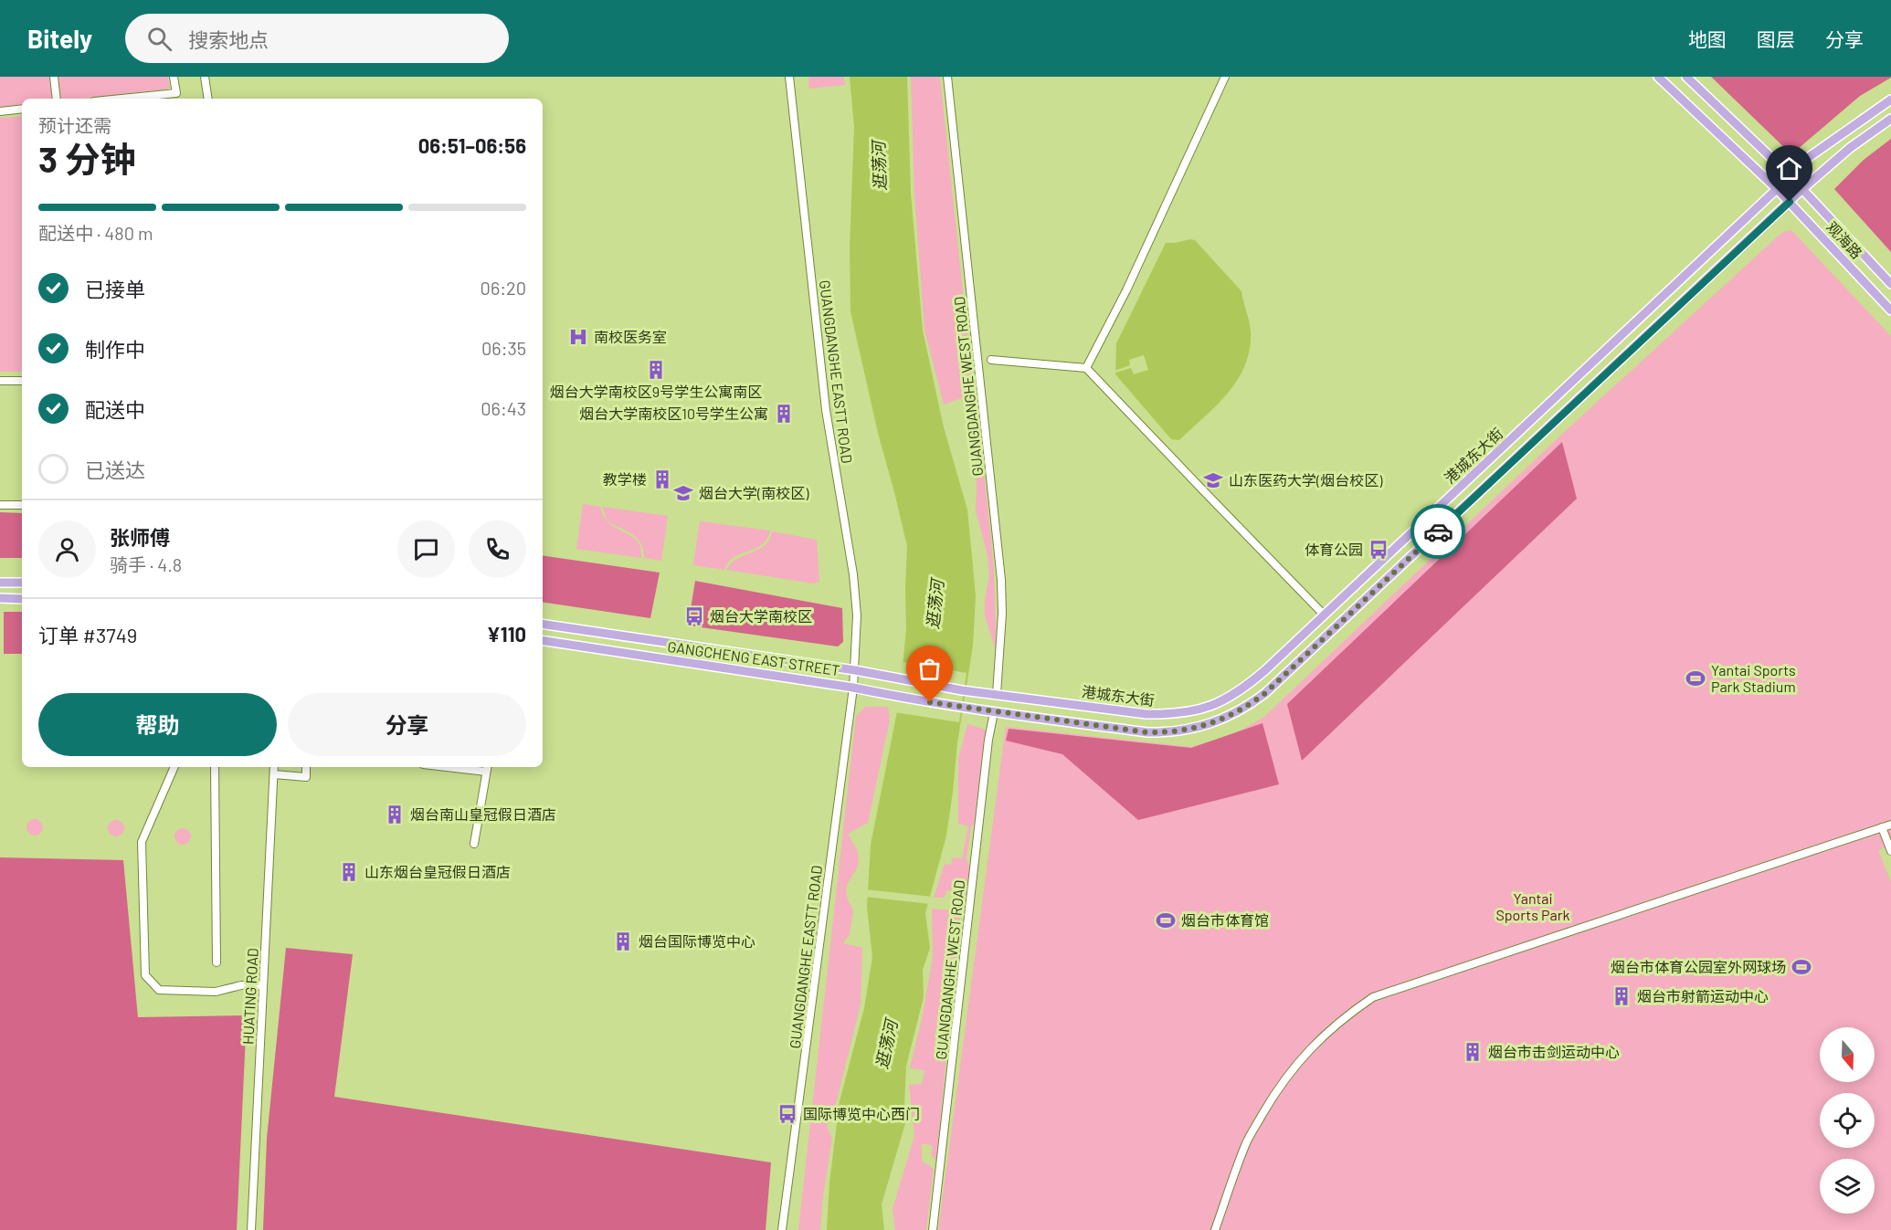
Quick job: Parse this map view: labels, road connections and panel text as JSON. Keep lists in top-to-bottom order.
{
  "streets": {
    "main road": ["观海路", "港城东大街", "GANGCHENG EAST STREET"],
    "street": ["GUANGDANGHE EASTT ROAD", "GUANGDANGHE WEST ROAD", "HUATING ROAD"]
  },
  "crossings": [
    ["观海路", "港城东大街"],
    ["GUANGDANGHE EASTT ROAD", "GANGCHENG EAST STREET"],
    ["GUANGDANGHE WEST ROAD", "港城东大街"],
    ["港城东大街", "GANGCHENG EAST STREET"]
  ],
  "water": ["逛荡河"],
  "parks": ["Yantai Sports Park"],
  "places": {
    "hospital": ["南校医务室"],
    "building": [
      "烟台大学南校区9号学生公寓南区",
      "烟台大学南校区10号学生公寓",
      "教学楼",
      "烟台南山皇冠假日酒店",
      "山东烟台皇冠假日酒店",
      "烟台国际博览中心",
      "烟台市射箭运动中心",
      "烟台市击剑运动中心"
    ],
    "school or university": ["山东医药大学(烟台校区)", "烟台大学(南校区)"],
    "bus stop": ["体育公园", "烟台大学南校区", "国际博览中心西门"],
    "sports": ["Yantai Sports Park Stadium", "烟台市体育馆", "烟台市体育公园室外网球场"]
  },
  "north": "bottom",
  "page": {
    "header": "Bitely",
    "search": "搜索地点",
    "nav": ["地图", "图层", "分享"],
    "heading": ["3 分钟", "预计还需", "06:51–06:56"],
    "panel": [
      "张师傅",
      "骑手 · 4.8",
      "订单 #3749",
      "¥110"
    ],
    "bar": "配送中 · 480 m",
    "list": [
      ["已接单", "06:20"],
      ["制作中", "06:35"],
      ["配送中", "06:43"],
      "已送达"
    ],
    "buttons": ["帮助", "分享"]
  }
}
